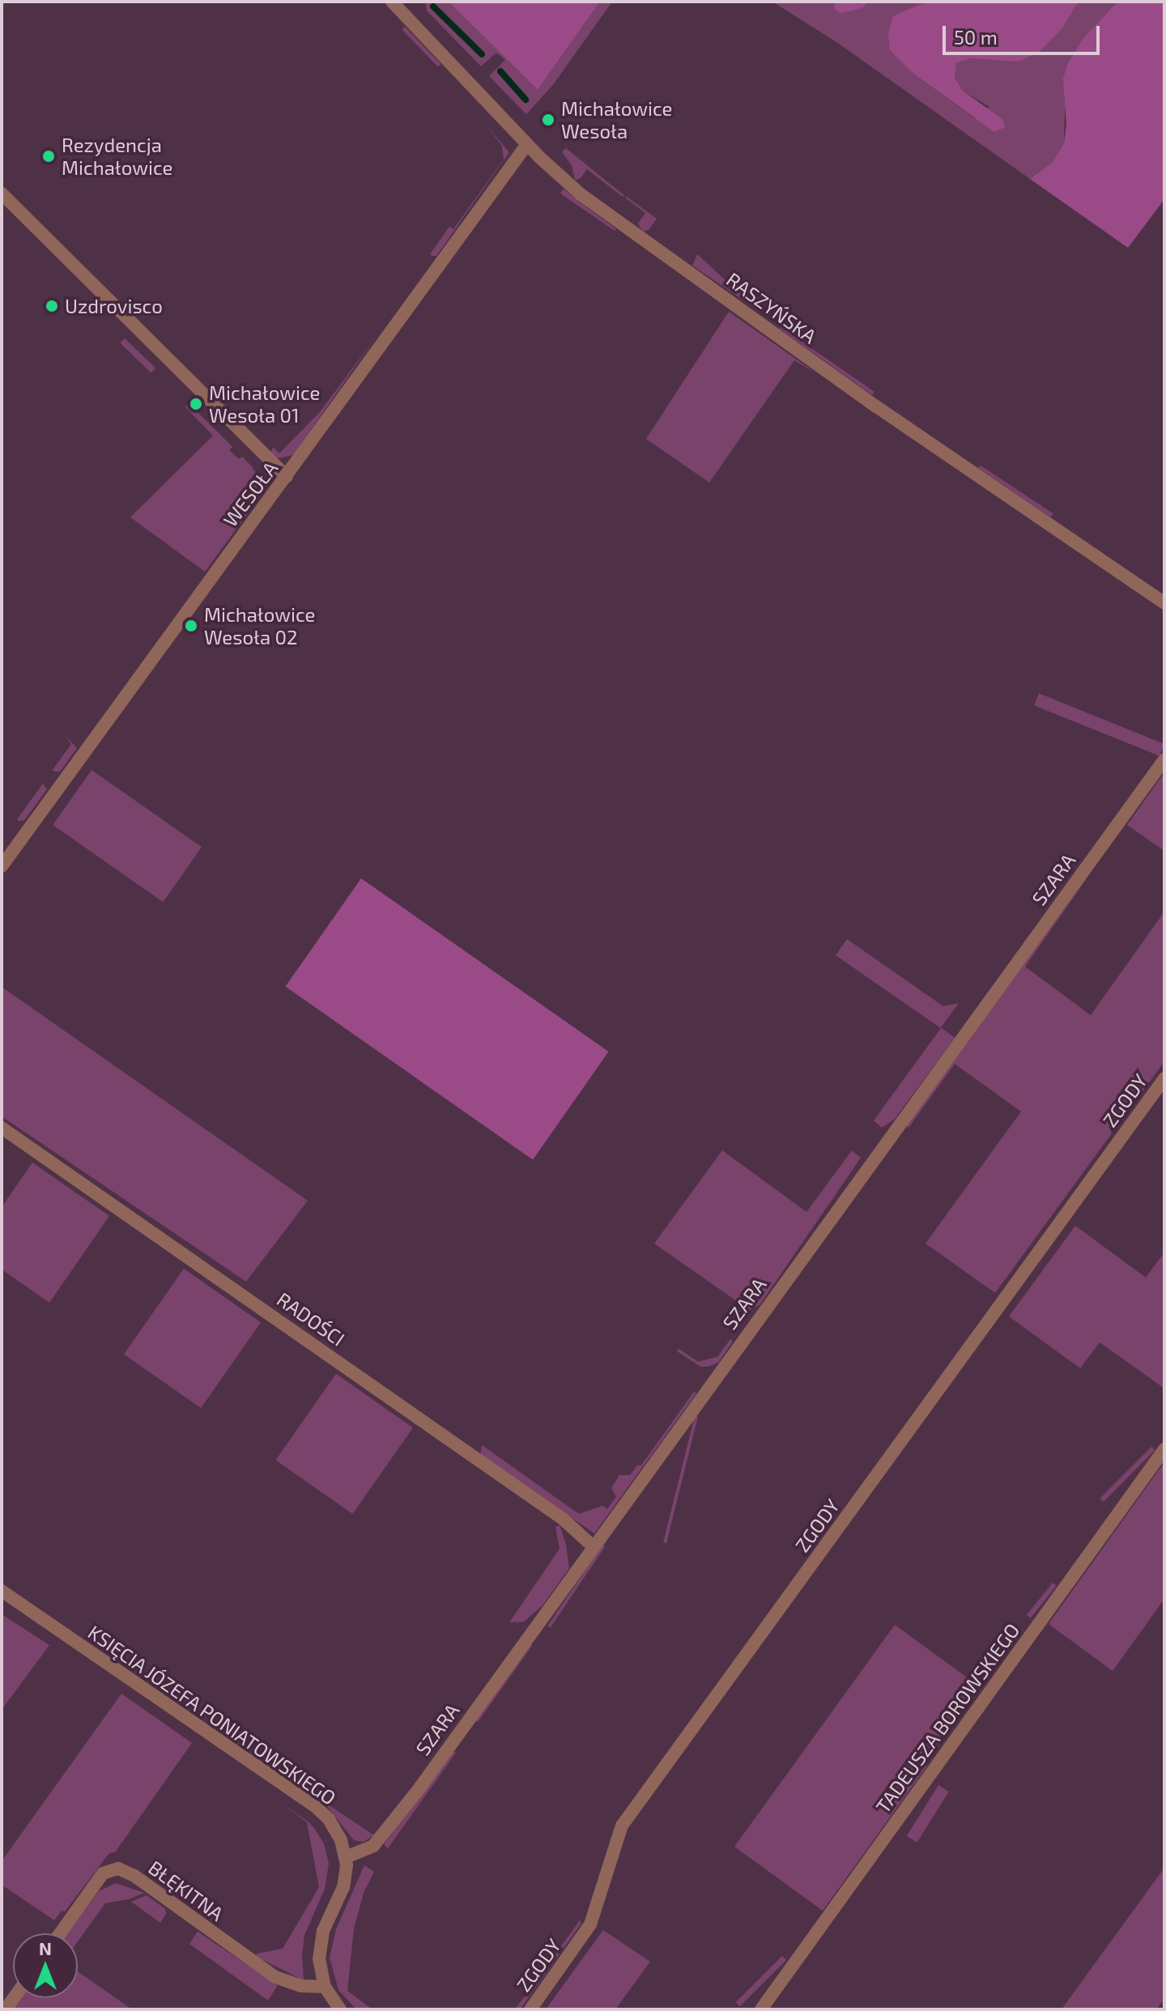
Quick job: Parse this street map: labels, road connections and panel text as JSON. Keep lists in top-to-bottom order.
{
  "streets": {
    "street": [
      "RASZYŃSKA",
      "WESOŁA",
      "SZARA",
      "ZGODY",
      "RADOŚCI",
      "KSIĘCIA JÓZEFA PONIATOWSKIEGO",
      "TADEUSZA BOROWSKIEGO",
      "BŁĘKITNA"
    ]
  },
  "crossings": [
    ["RASZYŃSKA", "WESOŁA"],
    ["SZARA", "RADOŚCI"],
    ["SZARA", "KSIĘCIA JÓZEFA PONIATOWSKIEGO"],
    ["KSIĘCIA JÓZEFA PONIATOWSKIEGO", "BŁĘKITNA"]
  ],
  "places": [
    "Michałowice Wesoła",
    "Rezydencja Michałowice",
    "Uzdrovisco",
    "Michałowice Wesoła 01",
    "Michałowice Wesoła 02"
  ],
  "scale_bar": "50 m",
  "north": "top"
}
